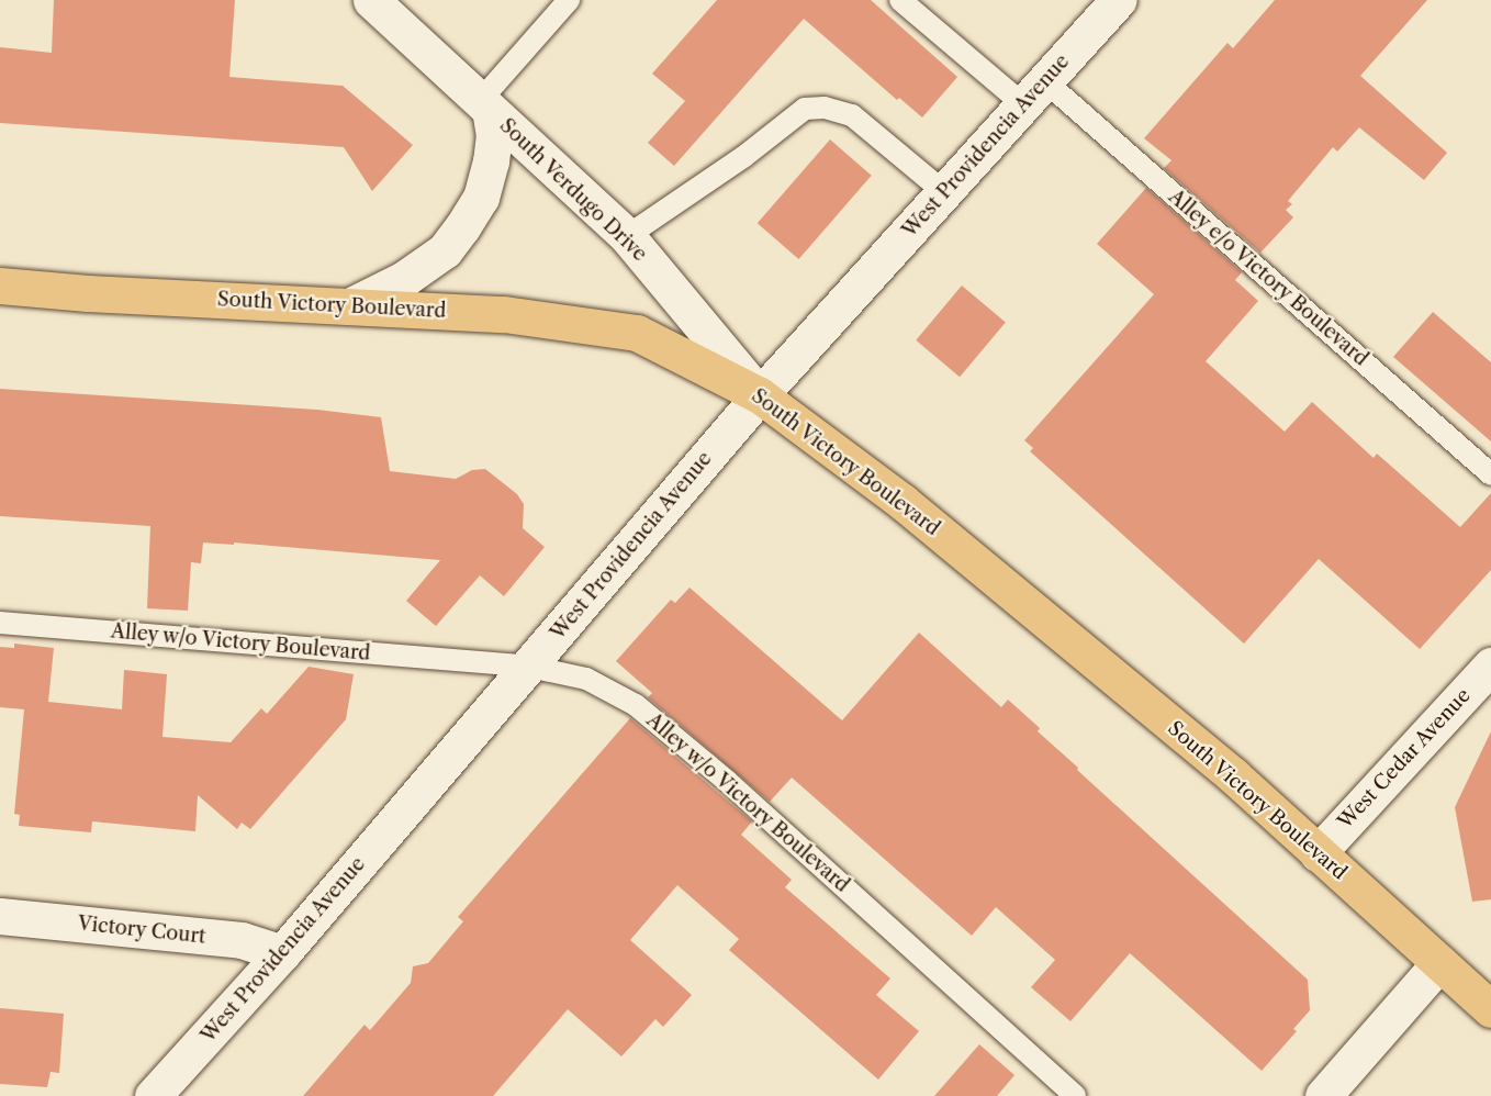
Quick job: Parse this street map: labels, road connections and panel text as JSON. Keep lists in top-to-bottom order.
{
  "streets": {
    "main road": ["South Victory Boulevard"],
    "street": [
      "West Providencia Avenue",
      "South Verdugo Drive",
      "West Cedar Avenue",
      "Victory Court"
    ],
    "lane": ["Alley e/o Victory Boulevard", "Alley w/o Victory Boulevard"]
  },
  "crossings": [
    ["West Providencia Avenue", "South Verdugo Drive"],
    ["West Providencia Avenue", "Alley e/o Victory Boulevard"],
    ["West Providencia Avenue", "South Victory Boulevard"],
    ["West Providencia Avenue", "Alley w/o Victory Boulevard"],
    ["West Providencia Avenue", "Victory Court"],
    ["South Verdugo Drive", "South Victory Boulevard"],
    ["South Victory Boulevard", "West Cedar Avenue"]
  ]
}
